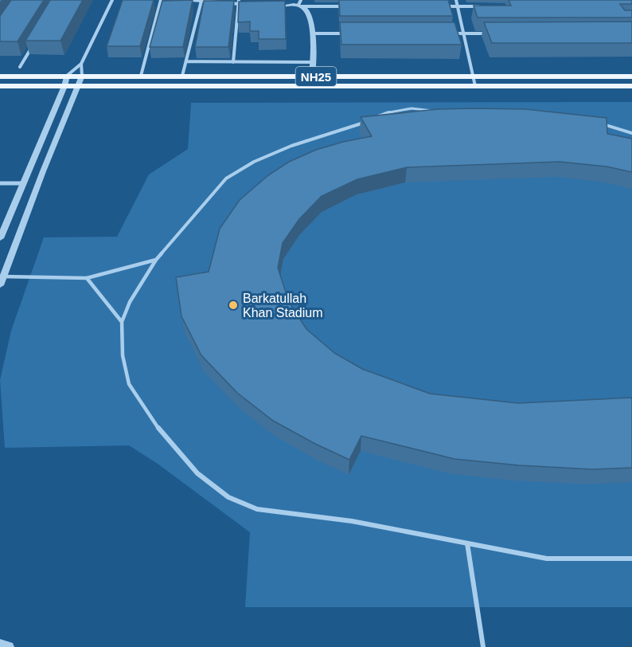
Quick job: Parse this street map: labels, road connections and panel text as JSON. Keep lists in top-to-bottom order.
{
  "streets": {
    "main road": ["NH25"]
  },
  "places": ["Barkatullah Khan Stadium"]
}
